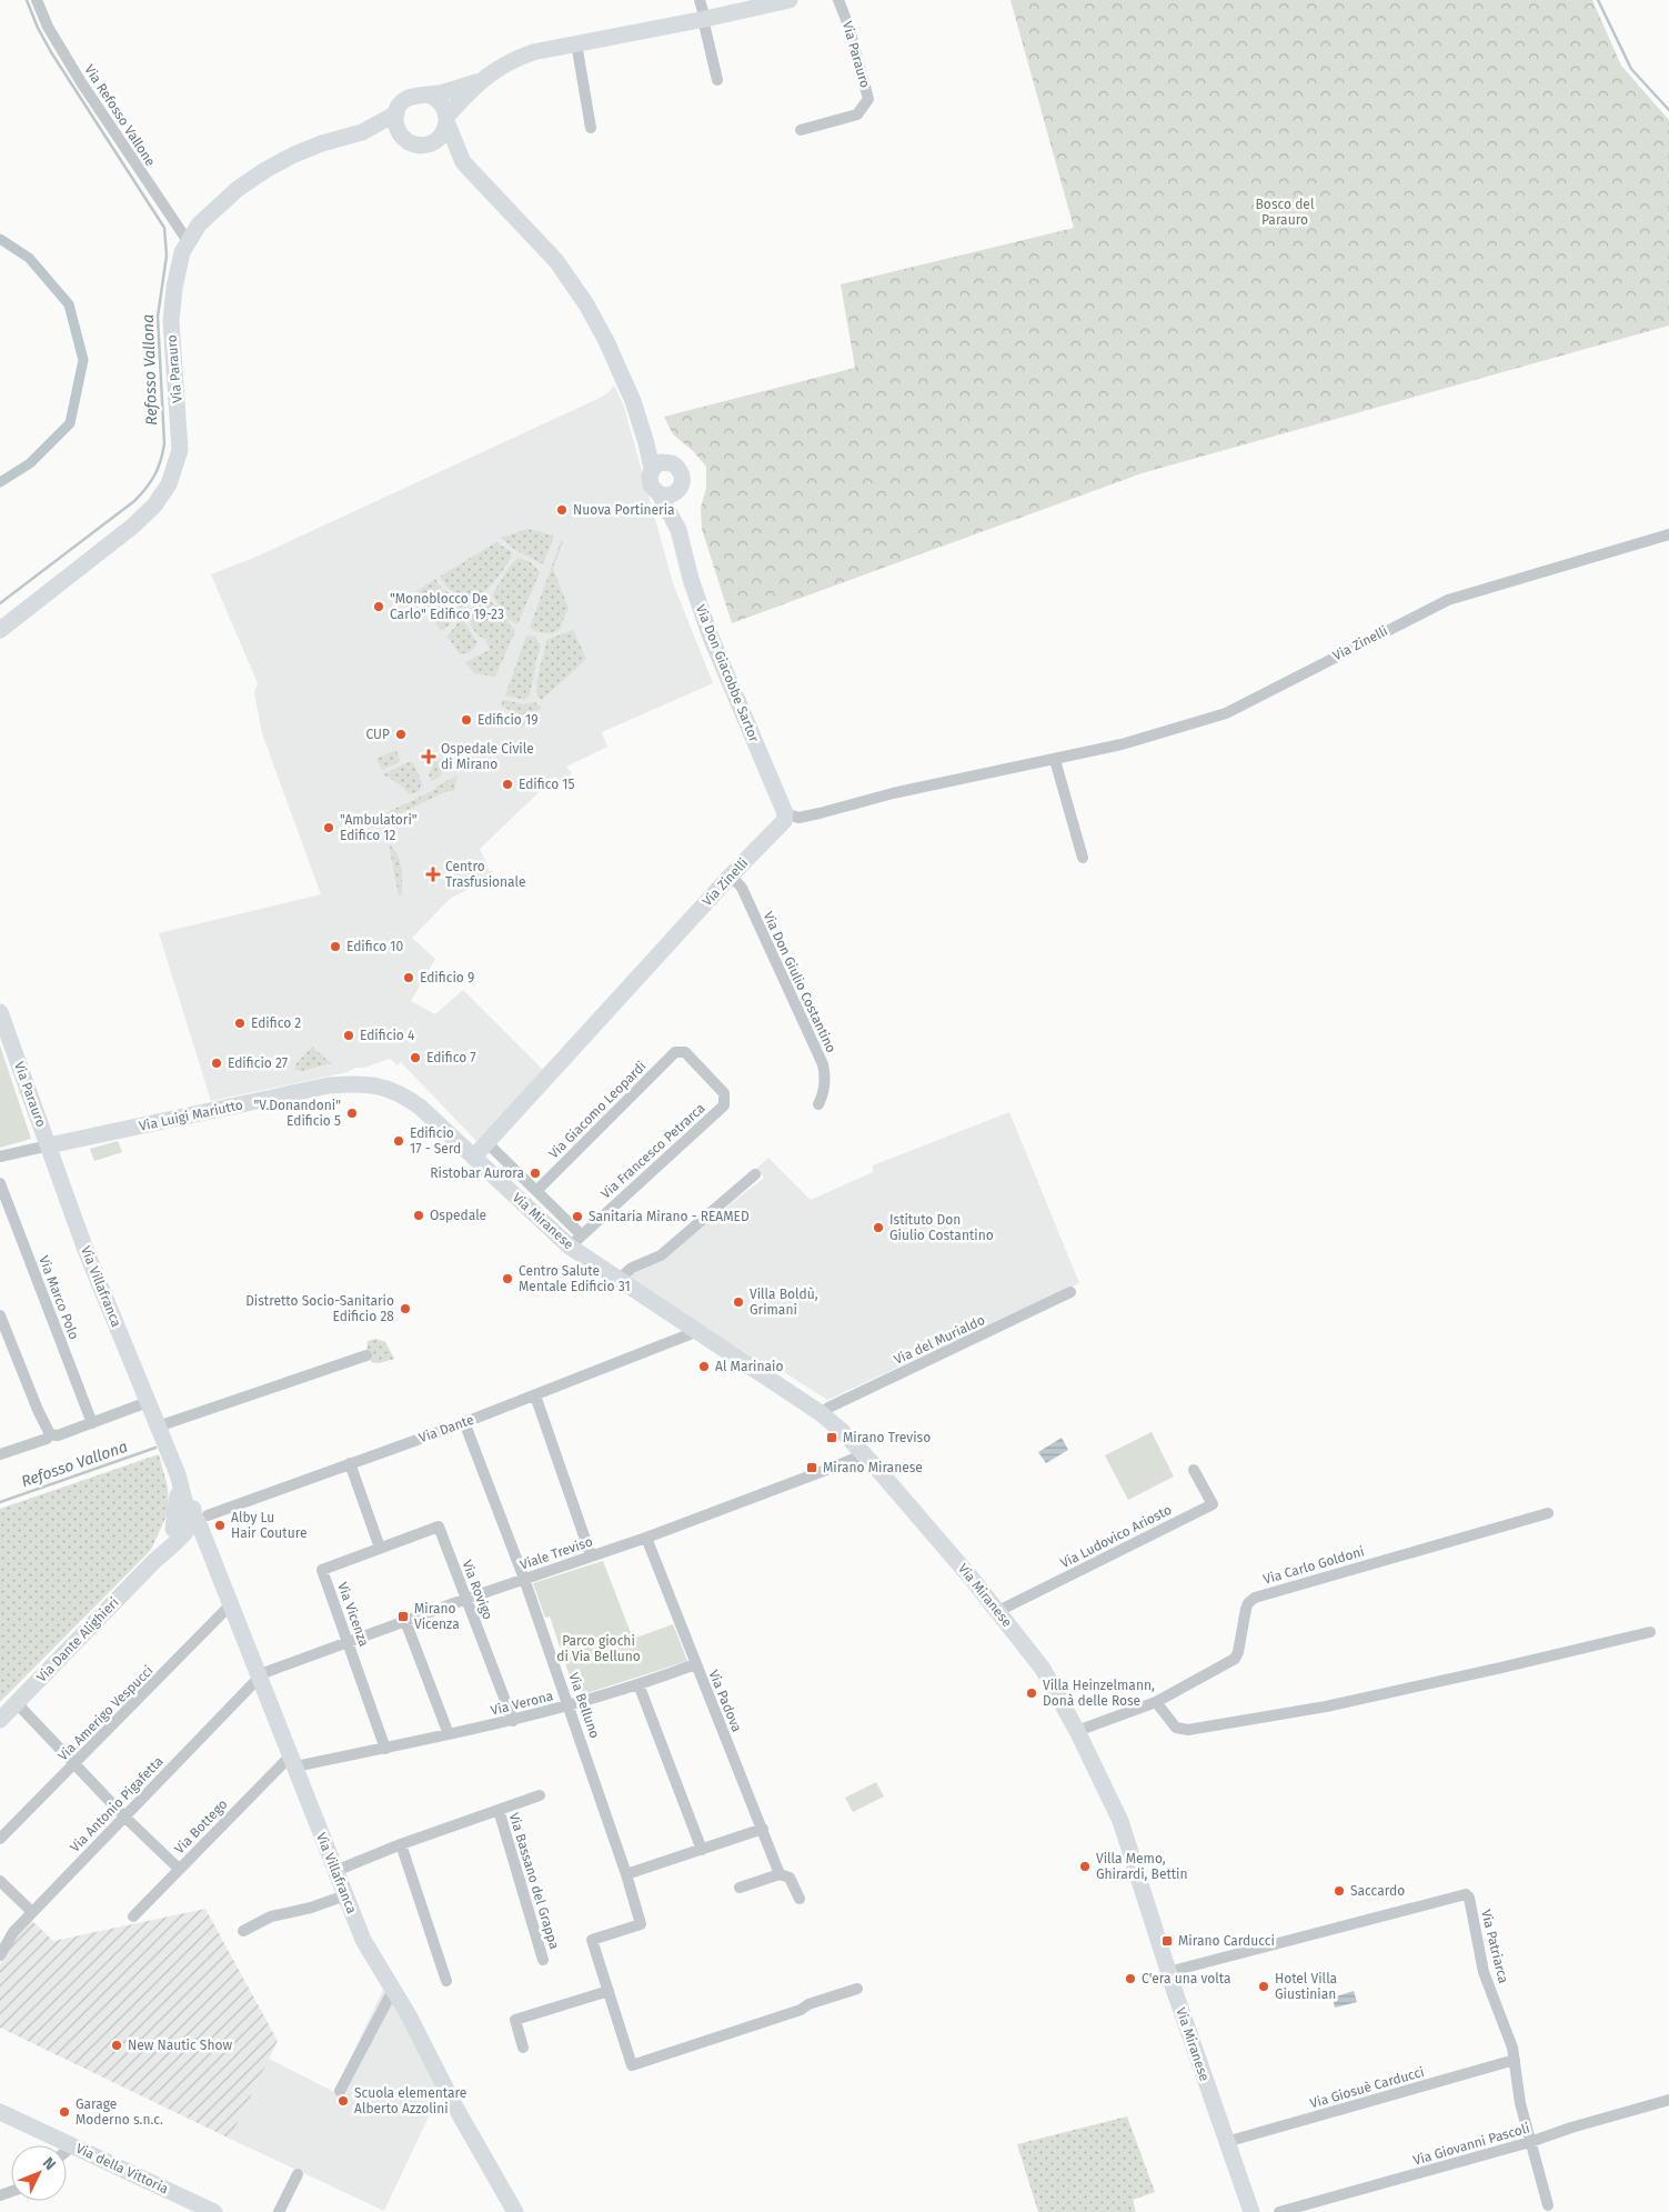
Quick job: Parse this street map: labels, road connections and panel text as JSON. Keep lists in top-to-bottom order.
{
  "streets": {
    "main road": [
      "Via Parauro",
      "Via Zinelli",
      "Via Don Giacobbe Sartor",
      "Via Luigi Mariutto",
      "Via Miranese",
      "Via Villafranca",
      "Via Dante Alighieri",
      "Via della Vittoria"
    ],
    "street": [
      "Via Refosso Vallone",
      "Via Don Giulio Costantino",
      "Via Giacomo Leopardi",
      "Via Francesco Petrarca",
      "Via Marco Polo",
      "Via del Murialdo",
      "Via Dante",
      "Via Ludovico Ariosto",
      "Viale Treviso",
      "Via Carlo Goldoni",
      "Via Rovigo",
      "Via Vicenza",
      "Via Padova",
      "Via Verona",
      "Via Belluno",
      "Via Amerigo Vespucci",
      "Via Antonio Pigafetta",
      "Via Bottego",
      "Via Bassano del Grappa",
      "Via Patriarca",
      "Via Giosuè Carducci",
      "Via Giovanni Pascoli"
    ]
  },
  "crossings": [
    ["Via Parauro", "Via Refosso Vallone"],
    ["Via Parauro", "Via Don Giacobbe Sartor"],
    ["Via Parauro", "Via Luigi Mariutto"],
    ["Via Parauro", "Via Villafranca"],
    ["Via Zinelli", "Via Don Giacobbe Sartor"],
    ["Via Zinelli", "Via Don Giulio Costantino"],
    ["Via Zinelli", "Via Luigi Mariutto"],
    ["Via Zinelli", "Via Miranese"],
    ["Via Giacomo Leopardi", "Via Francesco Petrarca"],
    ["Via Giacomo Leopardi", "Via Miranese"],
    ["Via Luigi Mariutto", "Via Miranese"],
    ["Via Luigi Mariutto", "Via Villafranca"],
    ["Via Francesco Petrarca", "Via Miranese"],
    ["Via Miranese", "Via del Murialdo"],
    ["Via Miranese", "Via Dante"],
    ["Via Miranese", "Via Ludovico Ariosto"],
    ["Via Miranese", "Viale Treviso"],
    ["Via Miranese", "Via Carlo Goldoni"],
    ["Via Miranese", "Via Patriarca"],
    ["Via Miranese", "Via Giosuè Carducci"],
    ["Via Villafranca", "Via Dante"],
    ["Via Villafranca", "Viale Treviso"],
    ["Via Villafranca", "Via Dante Alighieri"],
    ["Via Villafranca", "Via Verona"],
    ["Via Villafranca", "Via Amerigo Vespucci"],
    ["Via Villafranca", "Via Antonio Pigafetta"],
    ["Via Villafranca", "Via Bottego"],
    ["Via Villafranca", "Via Bassano del Grappa"],
    ["Via Dante", "Via Dante Alighieri"],
    ["Via Dante", "Via Belluno"],
    ["Viale Treviso", "Via Rovigo"],
    ["Viale Treviso", "Via Vicenza"],
    ["Viale Treviso", "Via Padova"],
    ["Viale Treviso", "Via Belluno"],
    ["Viale Treviso", "Via Antonio Pigafetta"],
    ["Via Rovigo", "Via Vicenza"],
    ["Via Rovigo", "Via Verona"],
    ["Via Vicenza", "Via Verona"],
    ["Via Padova", "Via Verona"],
    ["Via Verona", "Via Belluno"],
    ["Via Verona", "Via Bottego"],
    ["Via Patriarca", "Via Giosuè Carducci"],
    ["Via Patriarca", "Via Giovanni Pascoli"]
  ],
  "water": ["Refosso Vallona"],
  "parks": ["Bosco del Parauro", "Parco giochi di Via Belluno"],
  "places": {
    "other": [
      "Nuova Portineria",
      "\"Monoblocco De Carlo\" Edifico 19-23",
      "Edificio 19",
      "CUP",
      "Edifico 15",
      "\"Ambulatori\" Edifico 12",
      "Edifico 10",
      "Edificio 9",
      "Edifico 2",
      "Edificio 4",
      "Edifico 7",
      "Edificio 27",
      "\"V.Donandoni\" Edificio 5",
      "Edificio 17 - Serd",
      "Ristobar Aurora",
      "Ospedale",
      "Sanitaria Mirano - REAMED",
      "Istituto Don Giulio Costantino",
      "Centro Salute Mentale Edificio 31",
      "Villa Boldù, Grimani",
      "Distretto Socio-Sanitario Edificio 28",
      "Al Marinaio",
      "Alby Lu Hair Couture",
      "Villa Heinzelmann, Donà delle Rose",
      "Villa Memo, Ghirardi, Bettin",
      "Saccardo",
      "C'era una volta",
      "Hotel Villa Giustinian",
      "New Nautic Show",
      "Scuola elementare Alberto Azzolini",
      "Garage Moderno s.n.c."
    ],
    "health": ["Ospedale Civile di Mirano", "Centro Trasfusionale"],
    "transit": [
      "Mirano Treviso",
      "Mirano Miranese",
      "Mirano Vicenza",
      "Mirano Carducci"
    ]
  },
  "north": "top right"
}
